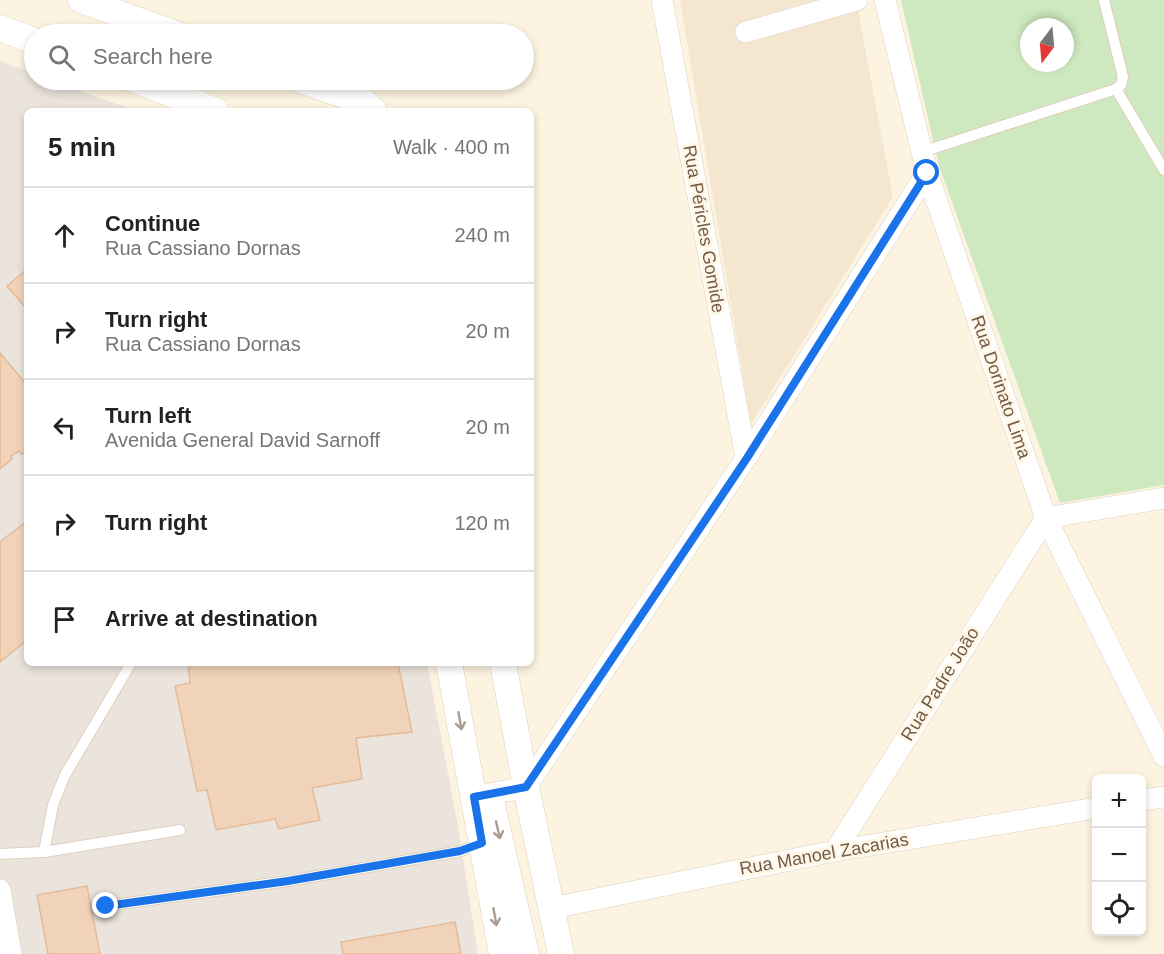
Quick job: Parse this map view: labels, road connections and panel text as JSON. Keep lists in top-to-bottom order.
{
  "streets": {
    "street": [
      "Rua Péricles Gomide",
      "Rua Dorinato Lima",
      "Rua Padre João",
      "Rua Manoel Zacarias"
    ]
  },
  "crossings": [
    ["Rua Dorinato Lima", "Rua Padre João"],
    ["Rua Padre João", "Rua Manoel Zacarias"]
  ],
  "north": "bottom",
  "page": {
    "search": "Search here",
    "heading": ["5 min", "Walk · 400 m"],
    "list": [
      ["Continue", "Rua Cassiano Dornas", "240 m"],
      ["Turn right", "Rua Cassiano Dornas", "20 m"],
      ["Turn left", "Avenida General David Sarnoff", "20 m"],
      ["Turn right", "120 m"],
      "Arrive at destination"
    ],
    "map_buttons": ["+", "−"]
  }
}
